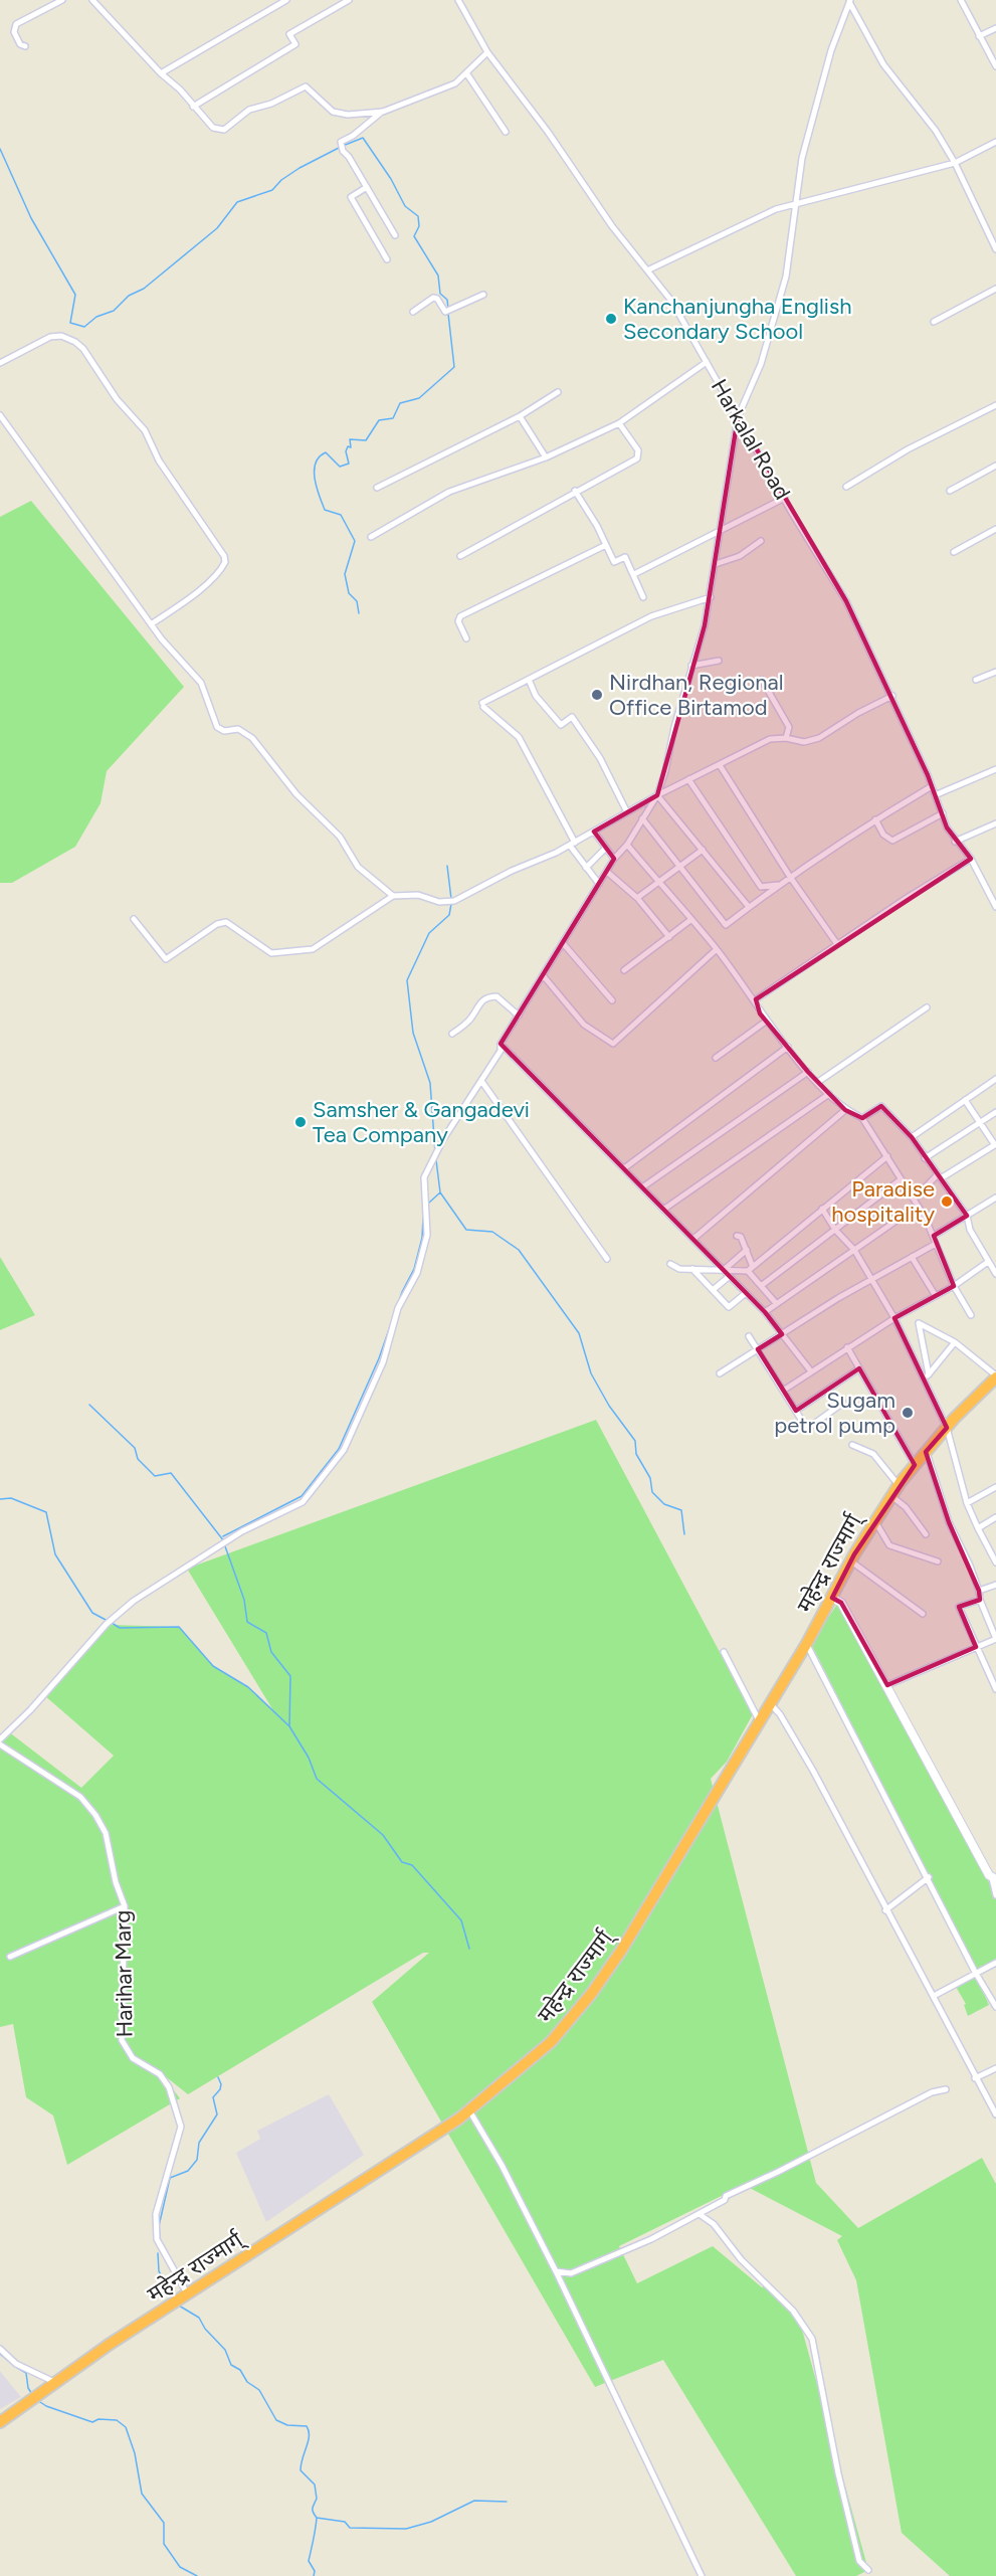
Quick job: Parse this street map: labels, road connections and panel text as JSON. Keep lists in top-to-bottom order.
{
  "streets": {
    "highway": ["महेन्द्र राज्मार्ग्"],
    "street": ["Harkalal Road", "Harihar Marg"]
  },
  "crossings": [
    ["महेन्द्र राज्मार्ग्", "Harihar Marg"]
  ],
  "places": [
    "Kanchanjungha English Secondary School",
    "Nirdhan, Regional Office Birtamod",
    "Samsher & Gangadevi Tea Company",
    "Paradise hospitality",
    "Sugam petrol pump"
  ]
}
